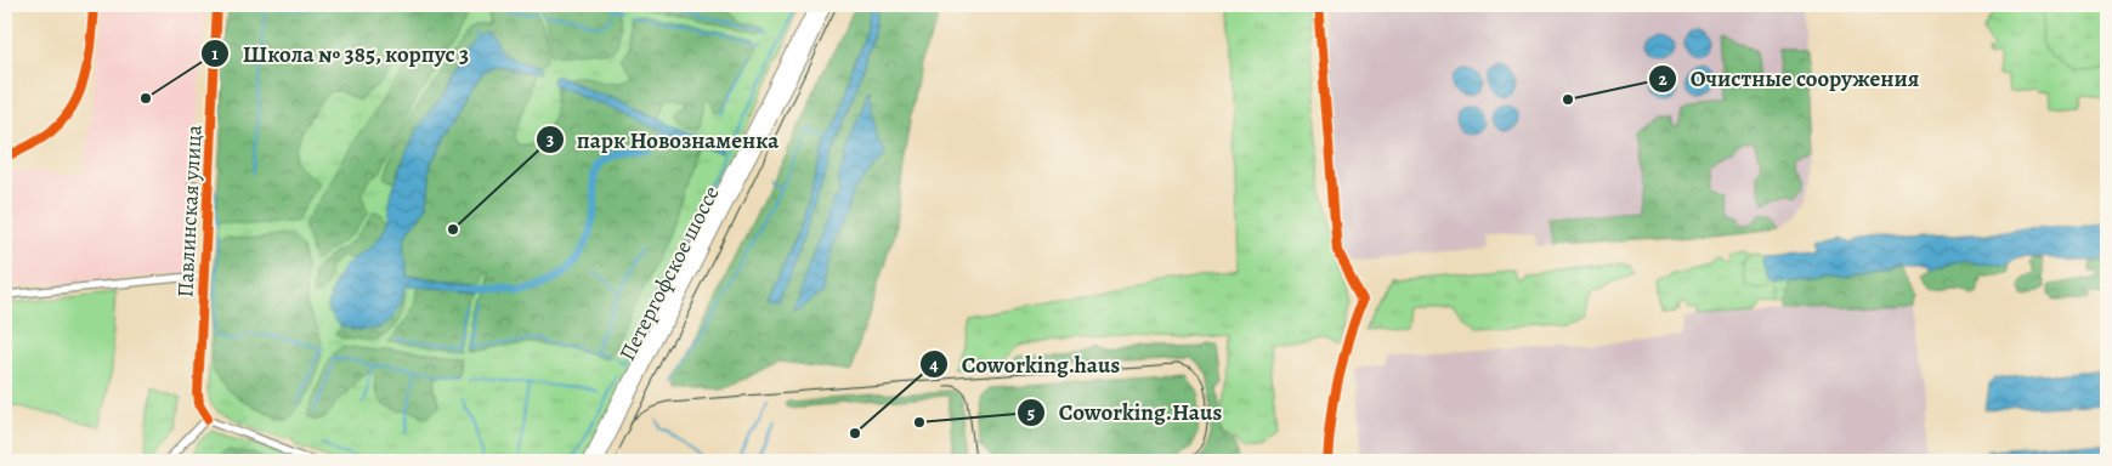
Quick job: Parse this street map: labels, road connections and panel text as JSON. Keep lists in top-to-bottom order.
{
  "streets": {
    "main road": ["Петергофское шоссе"],
    "street": ["Павлинская улица"]
  },
  "places": [
    "Школа № 385, корпус 3",
    "Очистные сооружения",
    "парк Новознаменка",
    "Coworking.Haus",
    "Coworking.haus"
  ]
}
